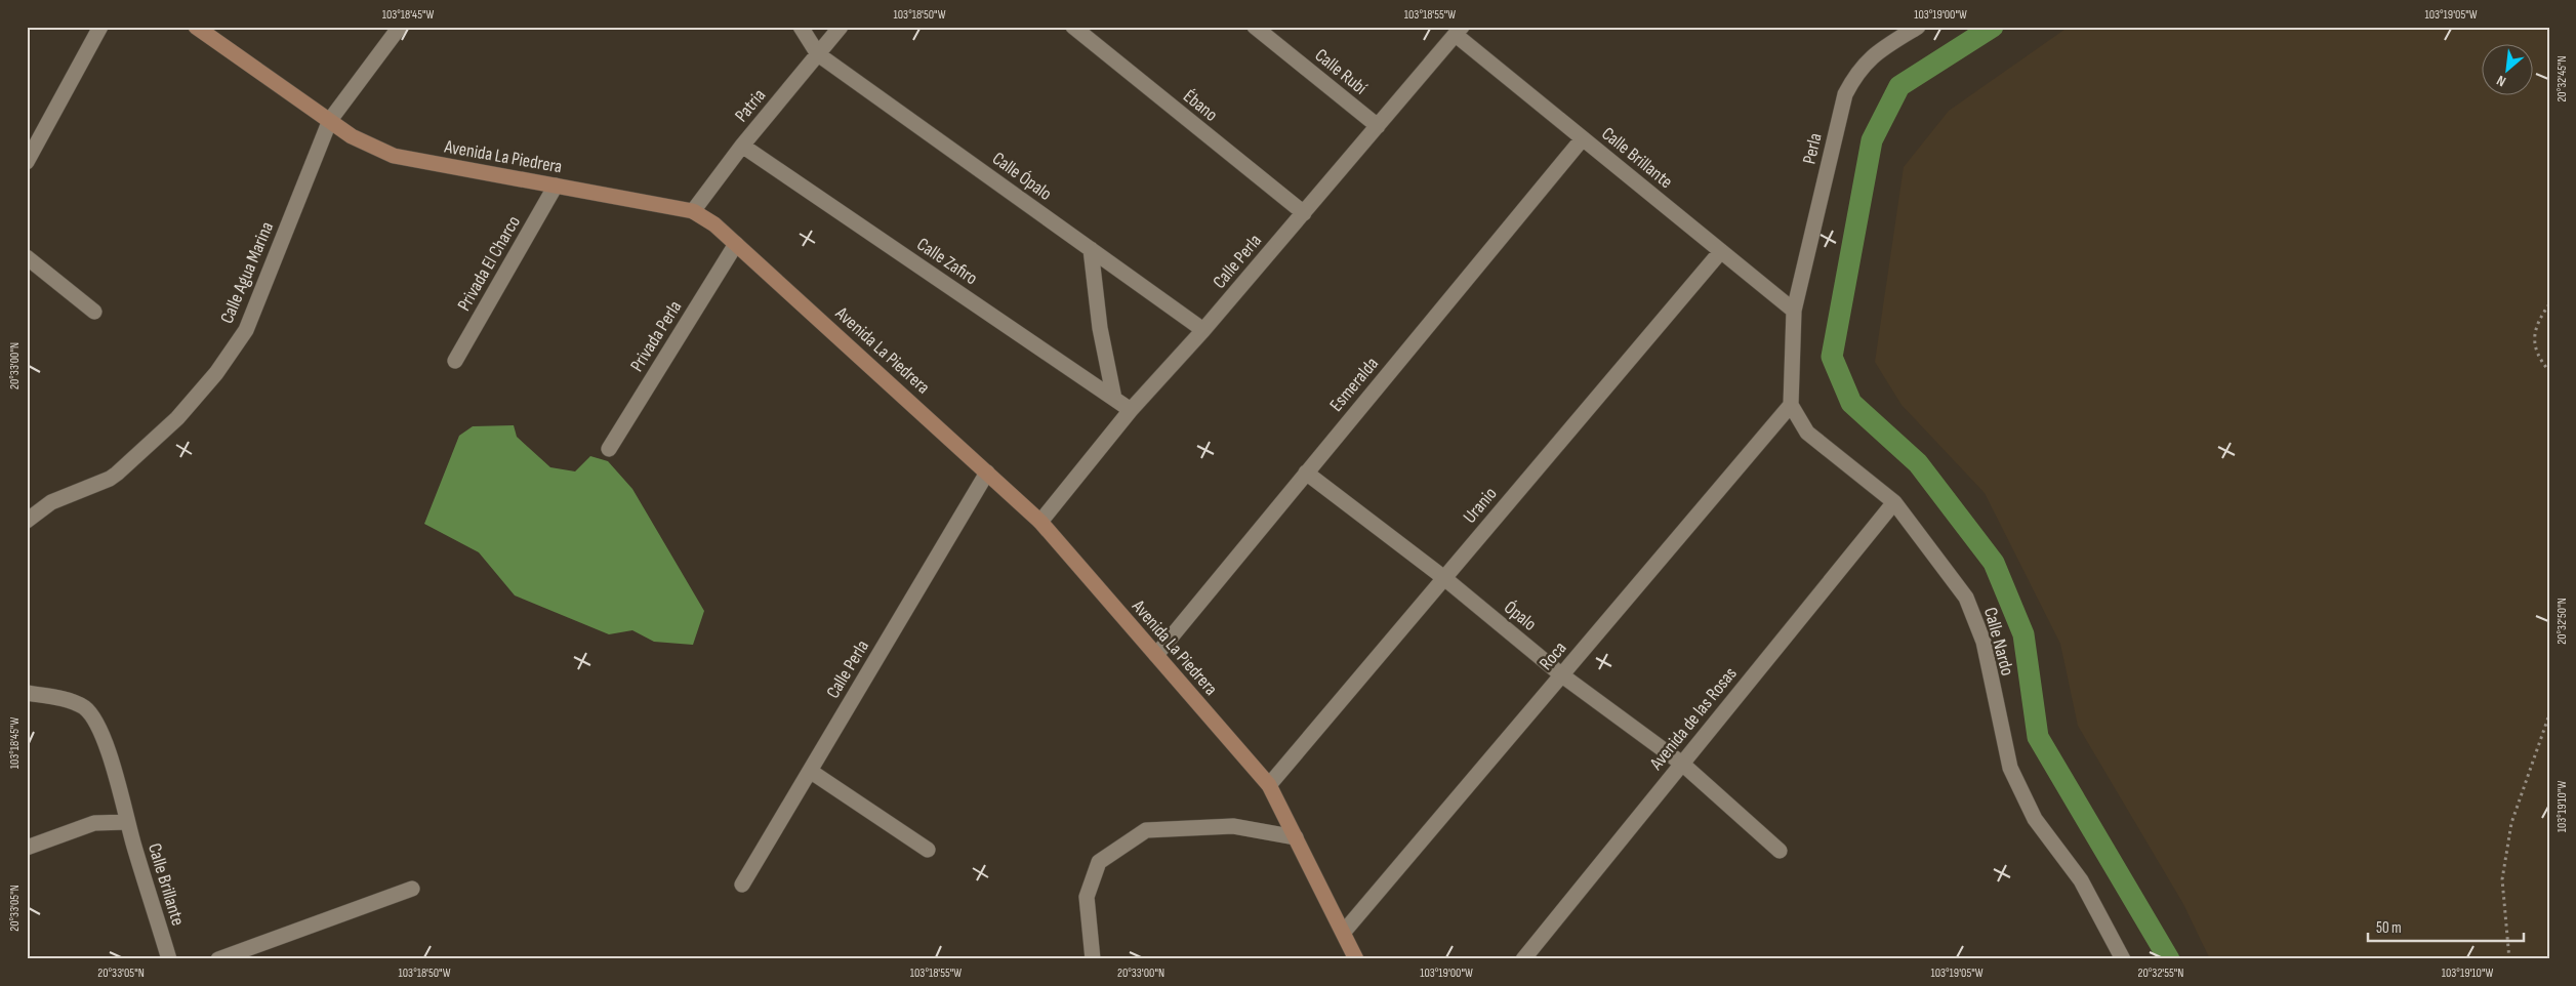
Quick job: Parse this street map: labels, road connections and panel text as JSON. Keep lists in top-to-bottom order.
{
  "streets": {
    "street": [
      "Calle Rubí",
      "Patria",
      "Ébano",
      "Perla",
      "Avenida La Piedrera",
      "Calle Brillante",
      "Calle Ópalo",
      "Calle Zafiro",
      "Calle Perla",
      "Privada El Charco",
      "Calle Agua Marina",
      "Privada Perla",
      "Esmeralda",
      "Uranio",
      "Ópalo",
      "Calle Nardo",
      "Roca",
      "Avenida de las Rosas"
    ]
  },
  "crossings": [
    ["Calle Rubí", "Calle Perla"],
    ["Patria", "Avenida La Piedrera"],
    ["Patria", "Calle Ópalo"],
    ["Patria", "Calle Zafiro"],
    ["Ébano", "Calle Perla"],
    ["Perla", "Calle Brillante"],
    ["Avenida La Piedrera", "Calle Perla"],
    ["Avenida La Piedrera", "Privada El Charco"],
    ["Avenida La Piedrera", "Calle Agua Marina"],
    ["Avenida La Piedrera", "Privada Perla"],
    ["Avenida La Piedrera", "Esmeralda"],
    ["Avenida La Piedrera", "Uranio"],
    ["Avenida La Piedrera", "Roca"],
    ["Calle Brillante", "Calle Perla"],
    ["Calle Brillante", "Esmeralda"],
    ["Calle Brillante", "Uranio"],
    ["Calle Ópalo", "Calle Perla"],
    ["Calle Zafiro", "Calle Perla"],
    ["Esmeralda", "Ópalo"],
    ["Uranio", "Ópalo"],
    ["Ópalo", "Roca"],
    ["Ópalo", "Avenida de las Rosas"],
    ["Calle Nardo", "Roca"],
    ["Calle Nardo", "Avenida de las Rosas"]
  ],
  "scale_bar": "50 m",
  "north": "bottom left",
  "coordinates": [
    "103°18'45\"W",
    "103°18'50\"W",
    "103°18'55\"W",
    "103°19'00\"W",
    "103°19'05\"W",
    "20°32'45\"N",
    "20°33'00\"N",
    "20°32'50\"N",
    "103°19'10\"W",
    "20°33'05\"N",
    "20°32'55\"N"
  ]
}
